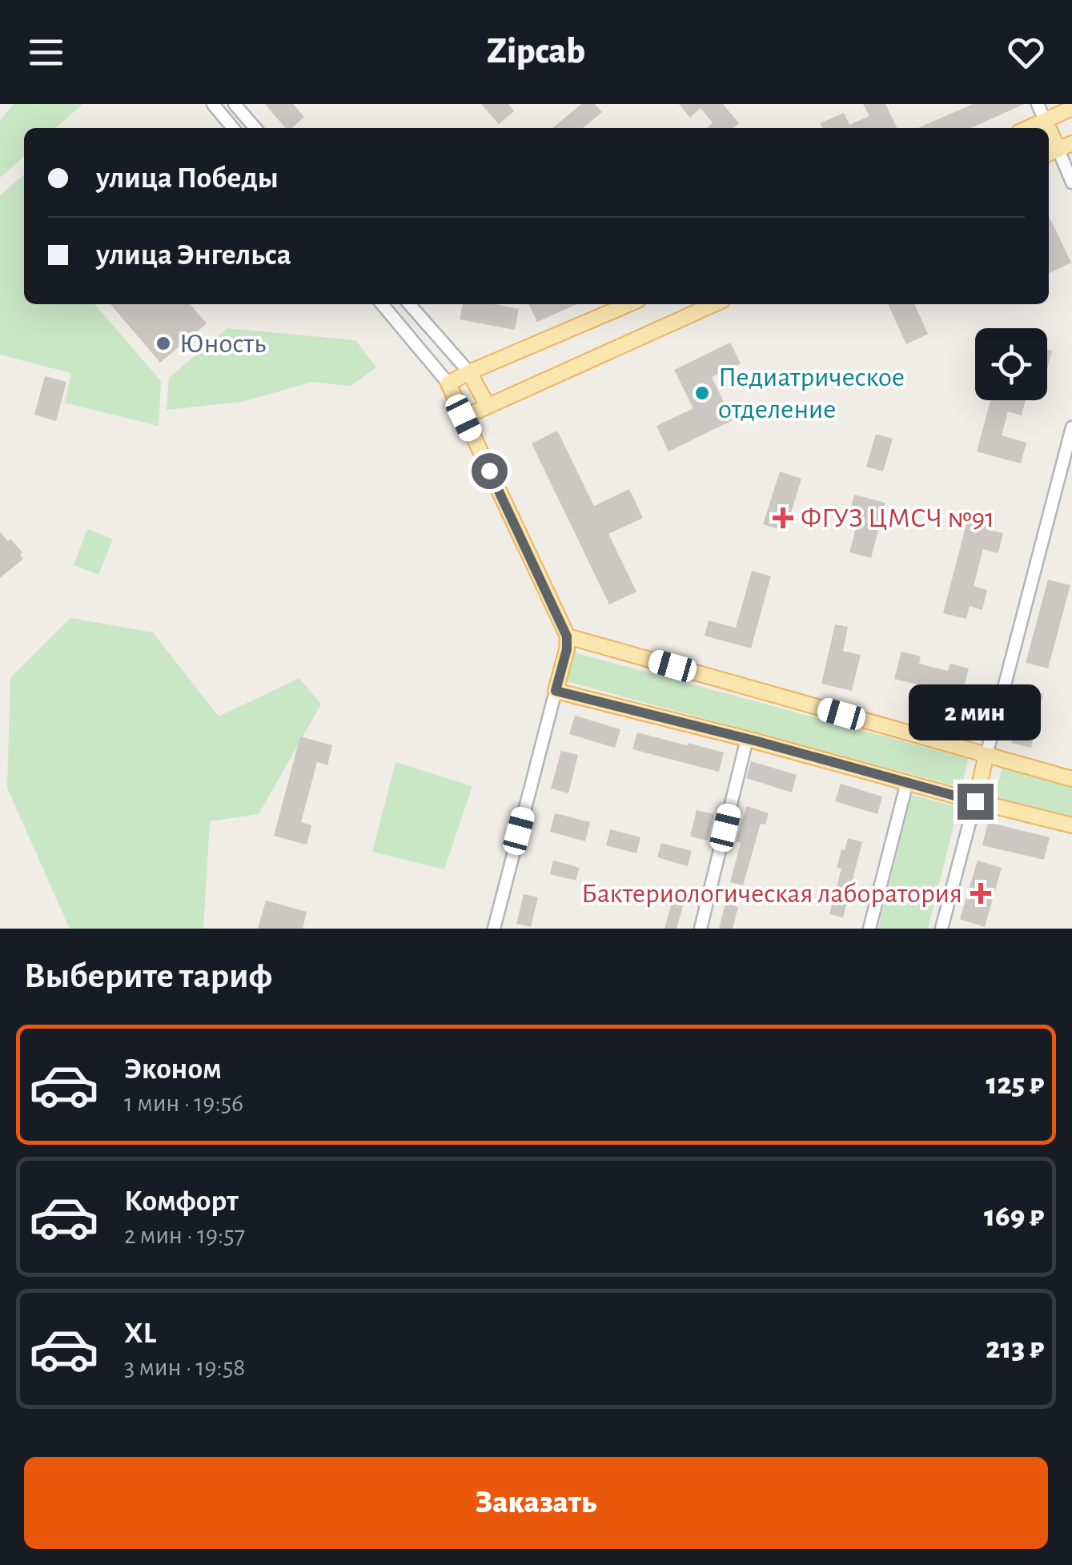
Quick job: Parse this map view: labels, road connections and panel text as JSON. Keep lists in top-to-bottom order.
{
  "places": {
    "other": ["Юность", "Педиатрическое отделение"],
    "health": ["ФГУЗ ЦМСЧ №91", "Бактериологическая лаборатория"]
  },
  "page": {
    "header": "Zipcab",
    "banner": ["улица Победы", "улица Энгельса"],
    "bubble": "2 мин",
    "heading": "Выберите тариф",
    "list": [
      {
        "name": "Эконом",
        "note": "1 мин · 19:56",
        "value": "125 ₽"
      },
      {
        "name": "Комфорт",
        "note": "2 мин · 19:57",
        "value": "169 ₽"
      },
      {
        "name": "XL",
        "note": "3 мин · 19:58",
        "value": "213 ₽"
      }
    ],
    "buttons": "Заказать"
  }
}
